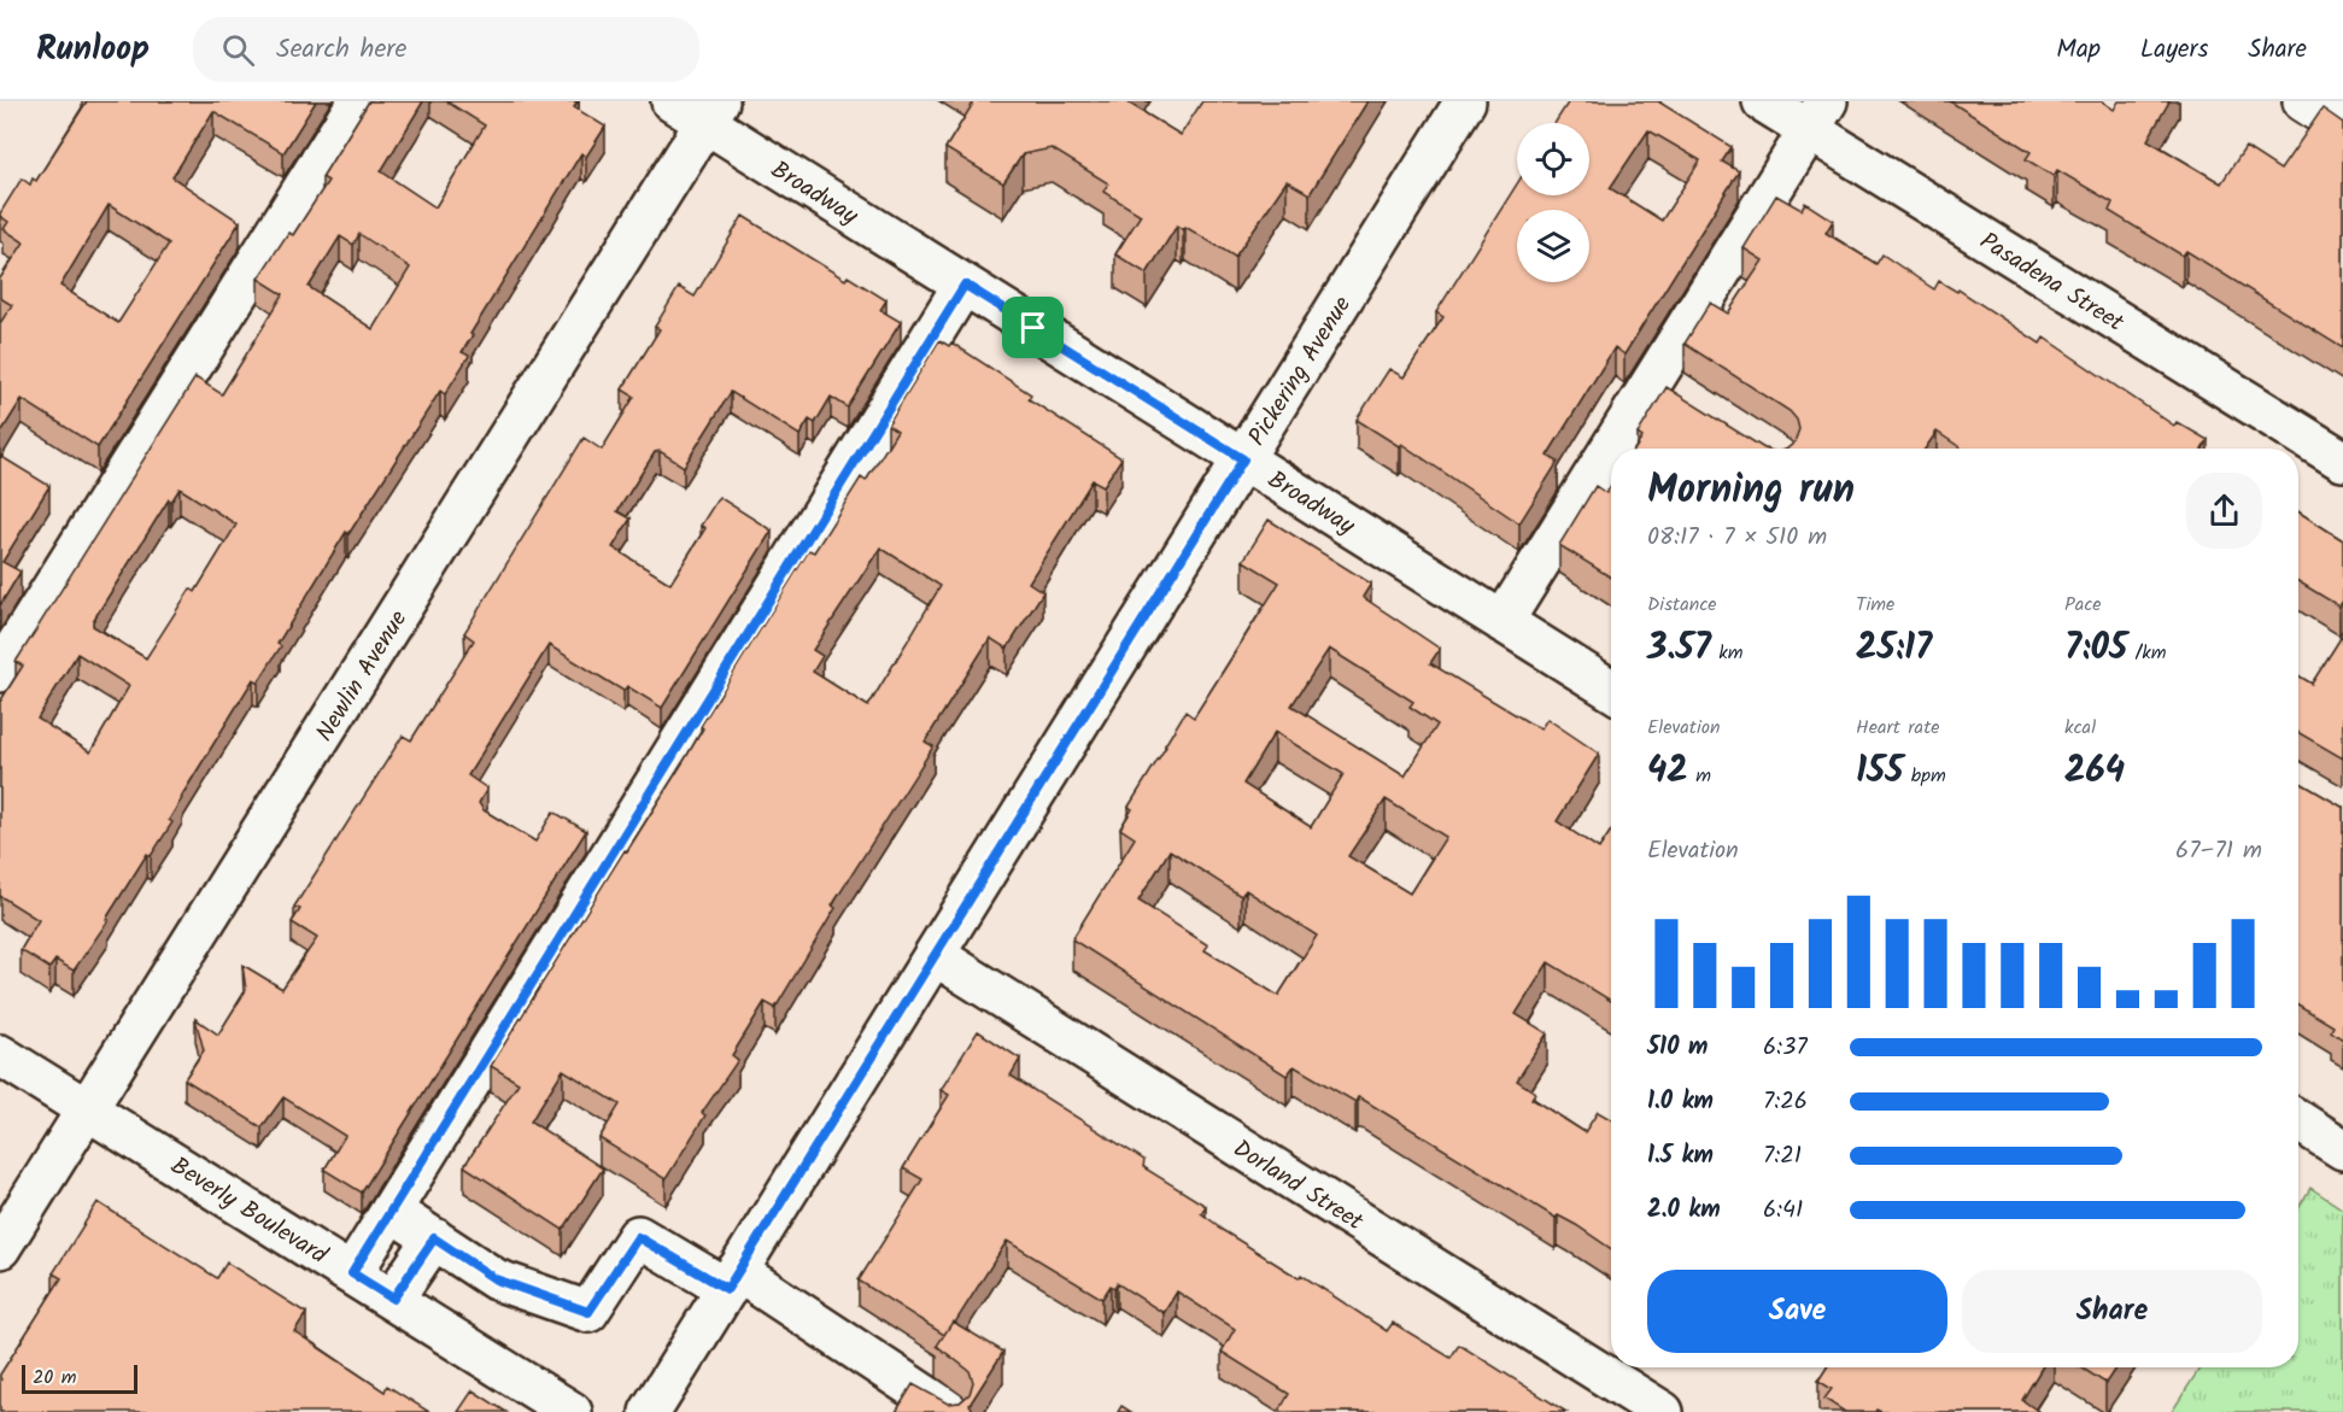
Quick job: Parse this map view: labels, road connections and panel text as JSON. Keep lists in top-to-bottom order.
{
  "streets": {
    "street": [
      "Broadway",
      "Pasadena Street",
      "Pickering Avenue",
      "Newlin Avenue",
      "Dorland Street",
      "Beverly Boulevard"
    ]
  },
  "crossings": [
    ["Broadway", "Pickering Avenue"],
    ["Broadway", "Newlin Avenue"],
    ["Pickering Avenue", "Dorland Street"],
    ["Newlin Avenue", "Beverly Boulevard"]
  ],
  "scale_bar": "20 m",
  "page": {
    "header": "Runloop",
    "search": "Search here",
    "nav": ["Map", "Layers", "Share"],
    "heading": ["Morning run", "08:17 · 7 × 510 m"],
    "stats": [
      ["Distance", "3.57 km"],
      ["Time", "25:17"],
      ["Pace", "7:05 /km"],
      ["Elevation", "42 m"],
      ["Heart rate", "155 bpm"],
      ["kcal", "264"]
    ],
    "chart": ["Elevation", "67–71 m"],
    "list": [
      {
        "name": "510 m",
        "note": "6:37"
      },
      {
        "name": "1.0 km",
        "note": "7:26"
      },
      {
        "name": "1.5 km",
        "note": "7:21"
      },
      {
        "name": "2.0 km",
        "note": "6:41"
      }
    ],
    "buttons": ["Save", "Share"],
    "scale": "20 m"
  }
}
